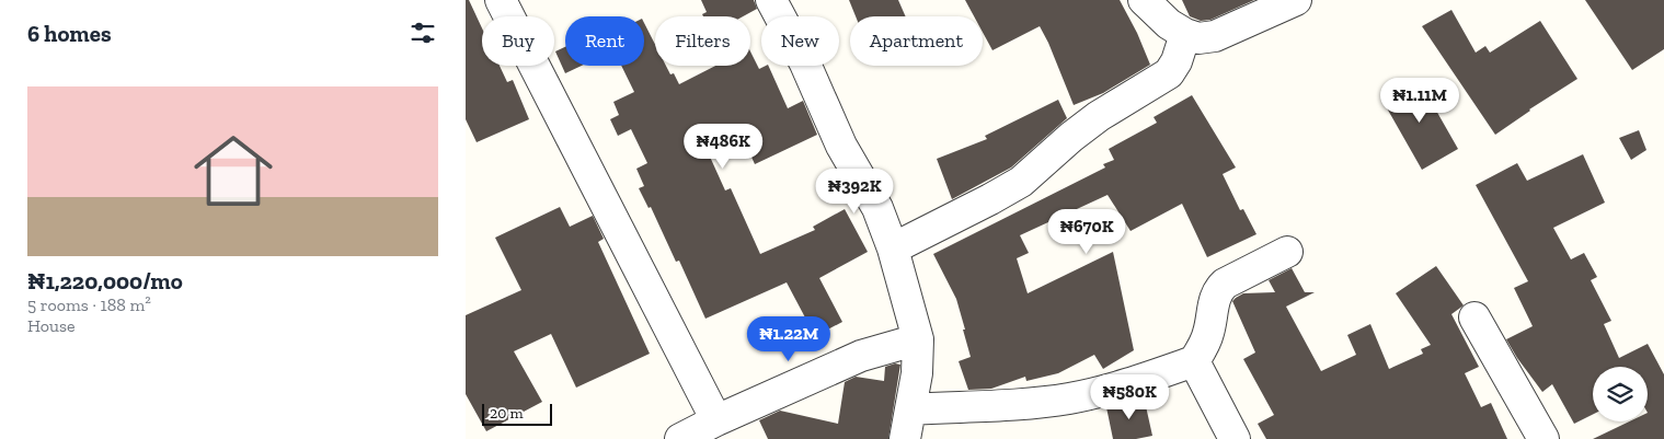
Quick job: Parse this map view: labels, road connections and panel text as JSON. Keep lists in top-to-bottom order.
{
  "scale_bar": "20 m",
  "page": {
    "heading": "6 homes",
    "chip": [
      "Buy",
      "Rent",
      "Filters",
      "New",
      "Apartment"
    ],
    "list": [
      {
        "name": "₦1,220,000/mo",
        "note": "5 rooms · 188 m² · House"
      }
    ],
    "price": [
      "₦1.11M",
      "₦486K",
      "₦392K",
      "₦670K",
      "₦1.22M",
      "₦580K"
    ],
    "scale": "20 m"
  }
}
